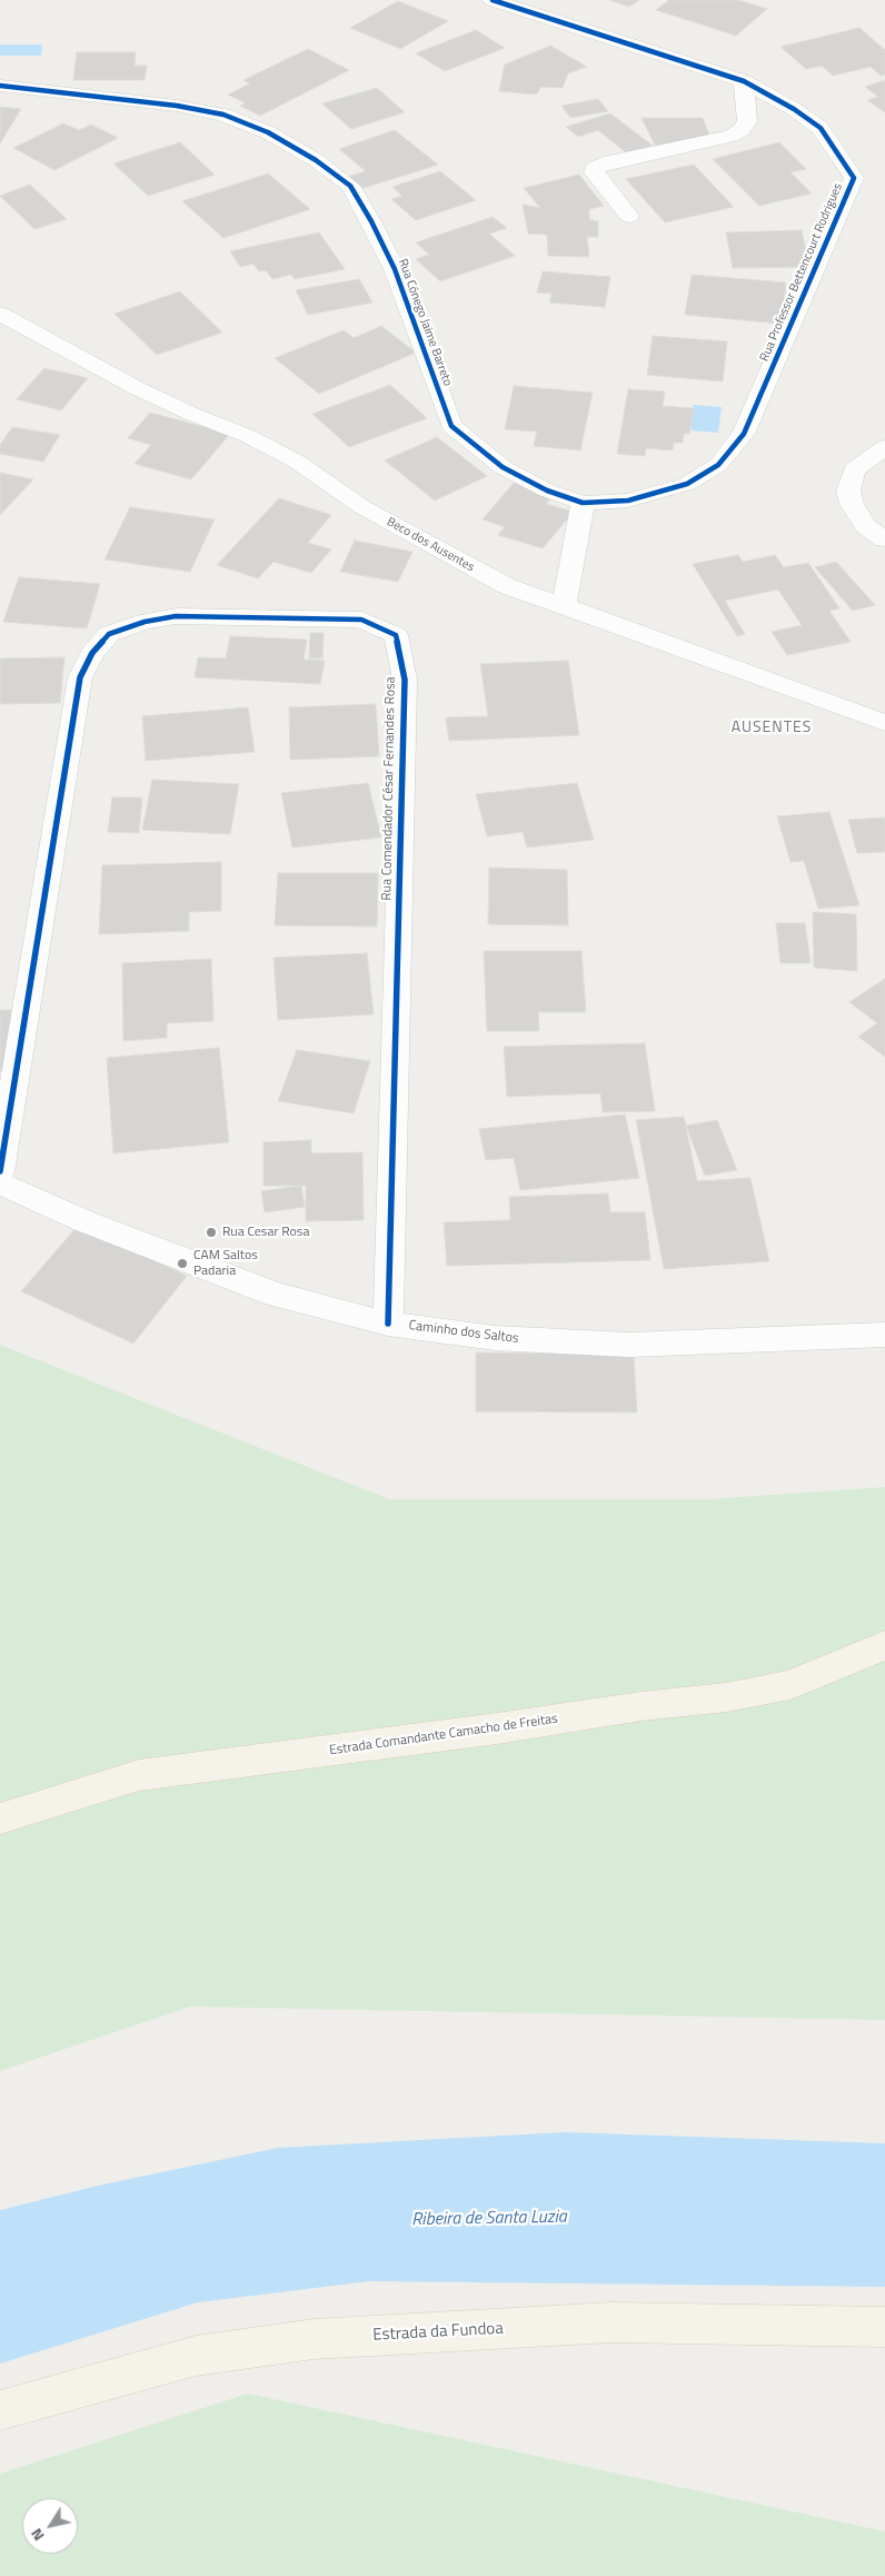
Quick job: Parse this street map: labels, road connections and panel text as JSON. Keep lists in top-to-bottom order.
{
  "streets": {
    "main road": ["Estrada Comandante Camacho de Freitas", "Estrada da Fundoa"],
    "street": [
      "Rua Professor Bettencourt Rodrigues",
      "Rua Cónego Jaime Barreto",
      "Beco dos Ausentes",
      "Rua Comendador César Fernandes Rosa",
      "Caminho dos Saltos"
    ]
  },
  "crossings": [
    ["Rua Professor Bettencourt Rodrigues", "Rua Cónego Jaime Barreto"],
    ["Rua Comendador César Fernandes Rosa", "Caminho dos Saltos"]
  ],
  "districts": ["AUSENTES"],
  "water": ["Ribeira de Santa Luzia"],
  "places": ["Rua Cesar Rosa", "CAM Saltos Padaria"],
  "north": "bottom left"
}
